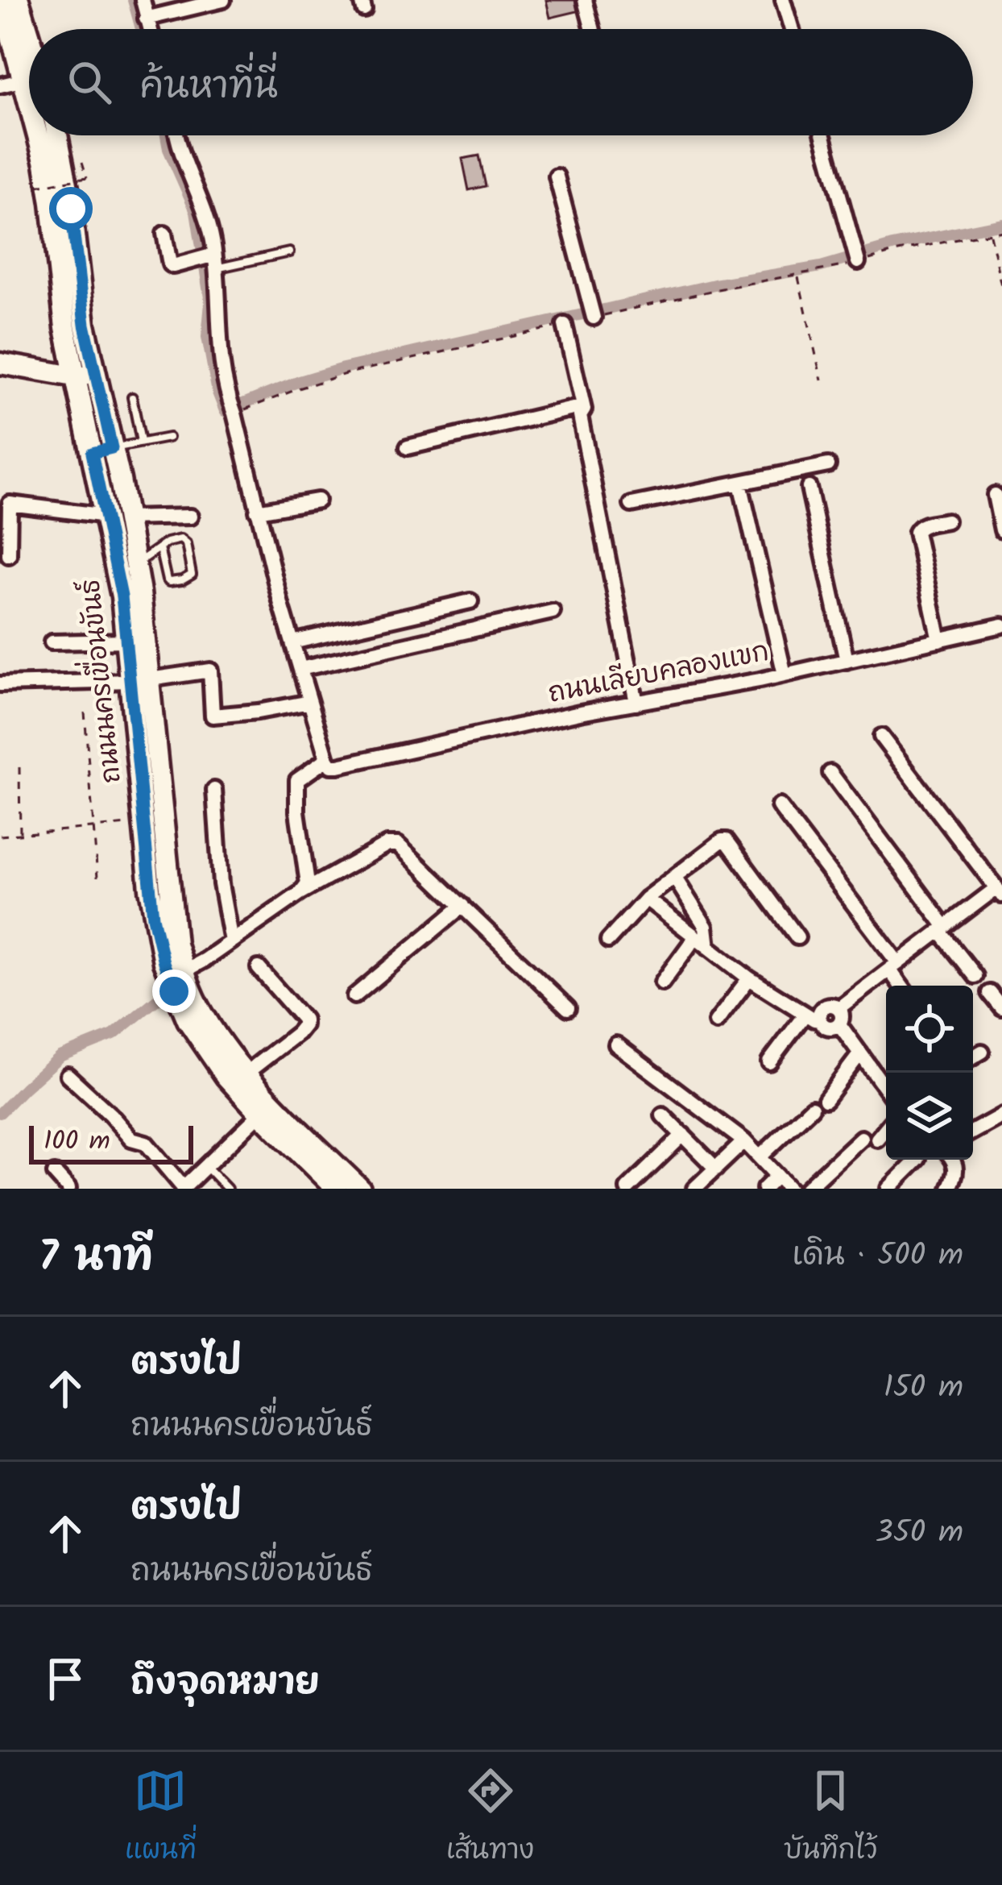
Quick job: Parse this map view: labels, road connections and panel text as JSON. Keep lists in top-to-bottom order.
{
  "streets": {
    "main road": ["ถนนนครเขื่อนขันธ์"],
    "street": ["ถนนเลียบคลองแขก"]
  },
  "scale_bar": "100 m",
  "page": {
    "search": "ค้นหาที่นี่",
    "scale": "100 m",
    "heading": ["7 นาที", "เดิน · 500 m"],
    "list": [
      ["ตรงไป", "ถนนนครเขื่อนขันธ์", "150 m"],
      ["ตรงไป", "ถนนนครเขื่อนขันธ์", "350 m"],
      "ถึงจุดหมาย"
    ],
    "nav": ["แผนที่", "เส้นทาง", "บันทึกไว้"]
  }
}
